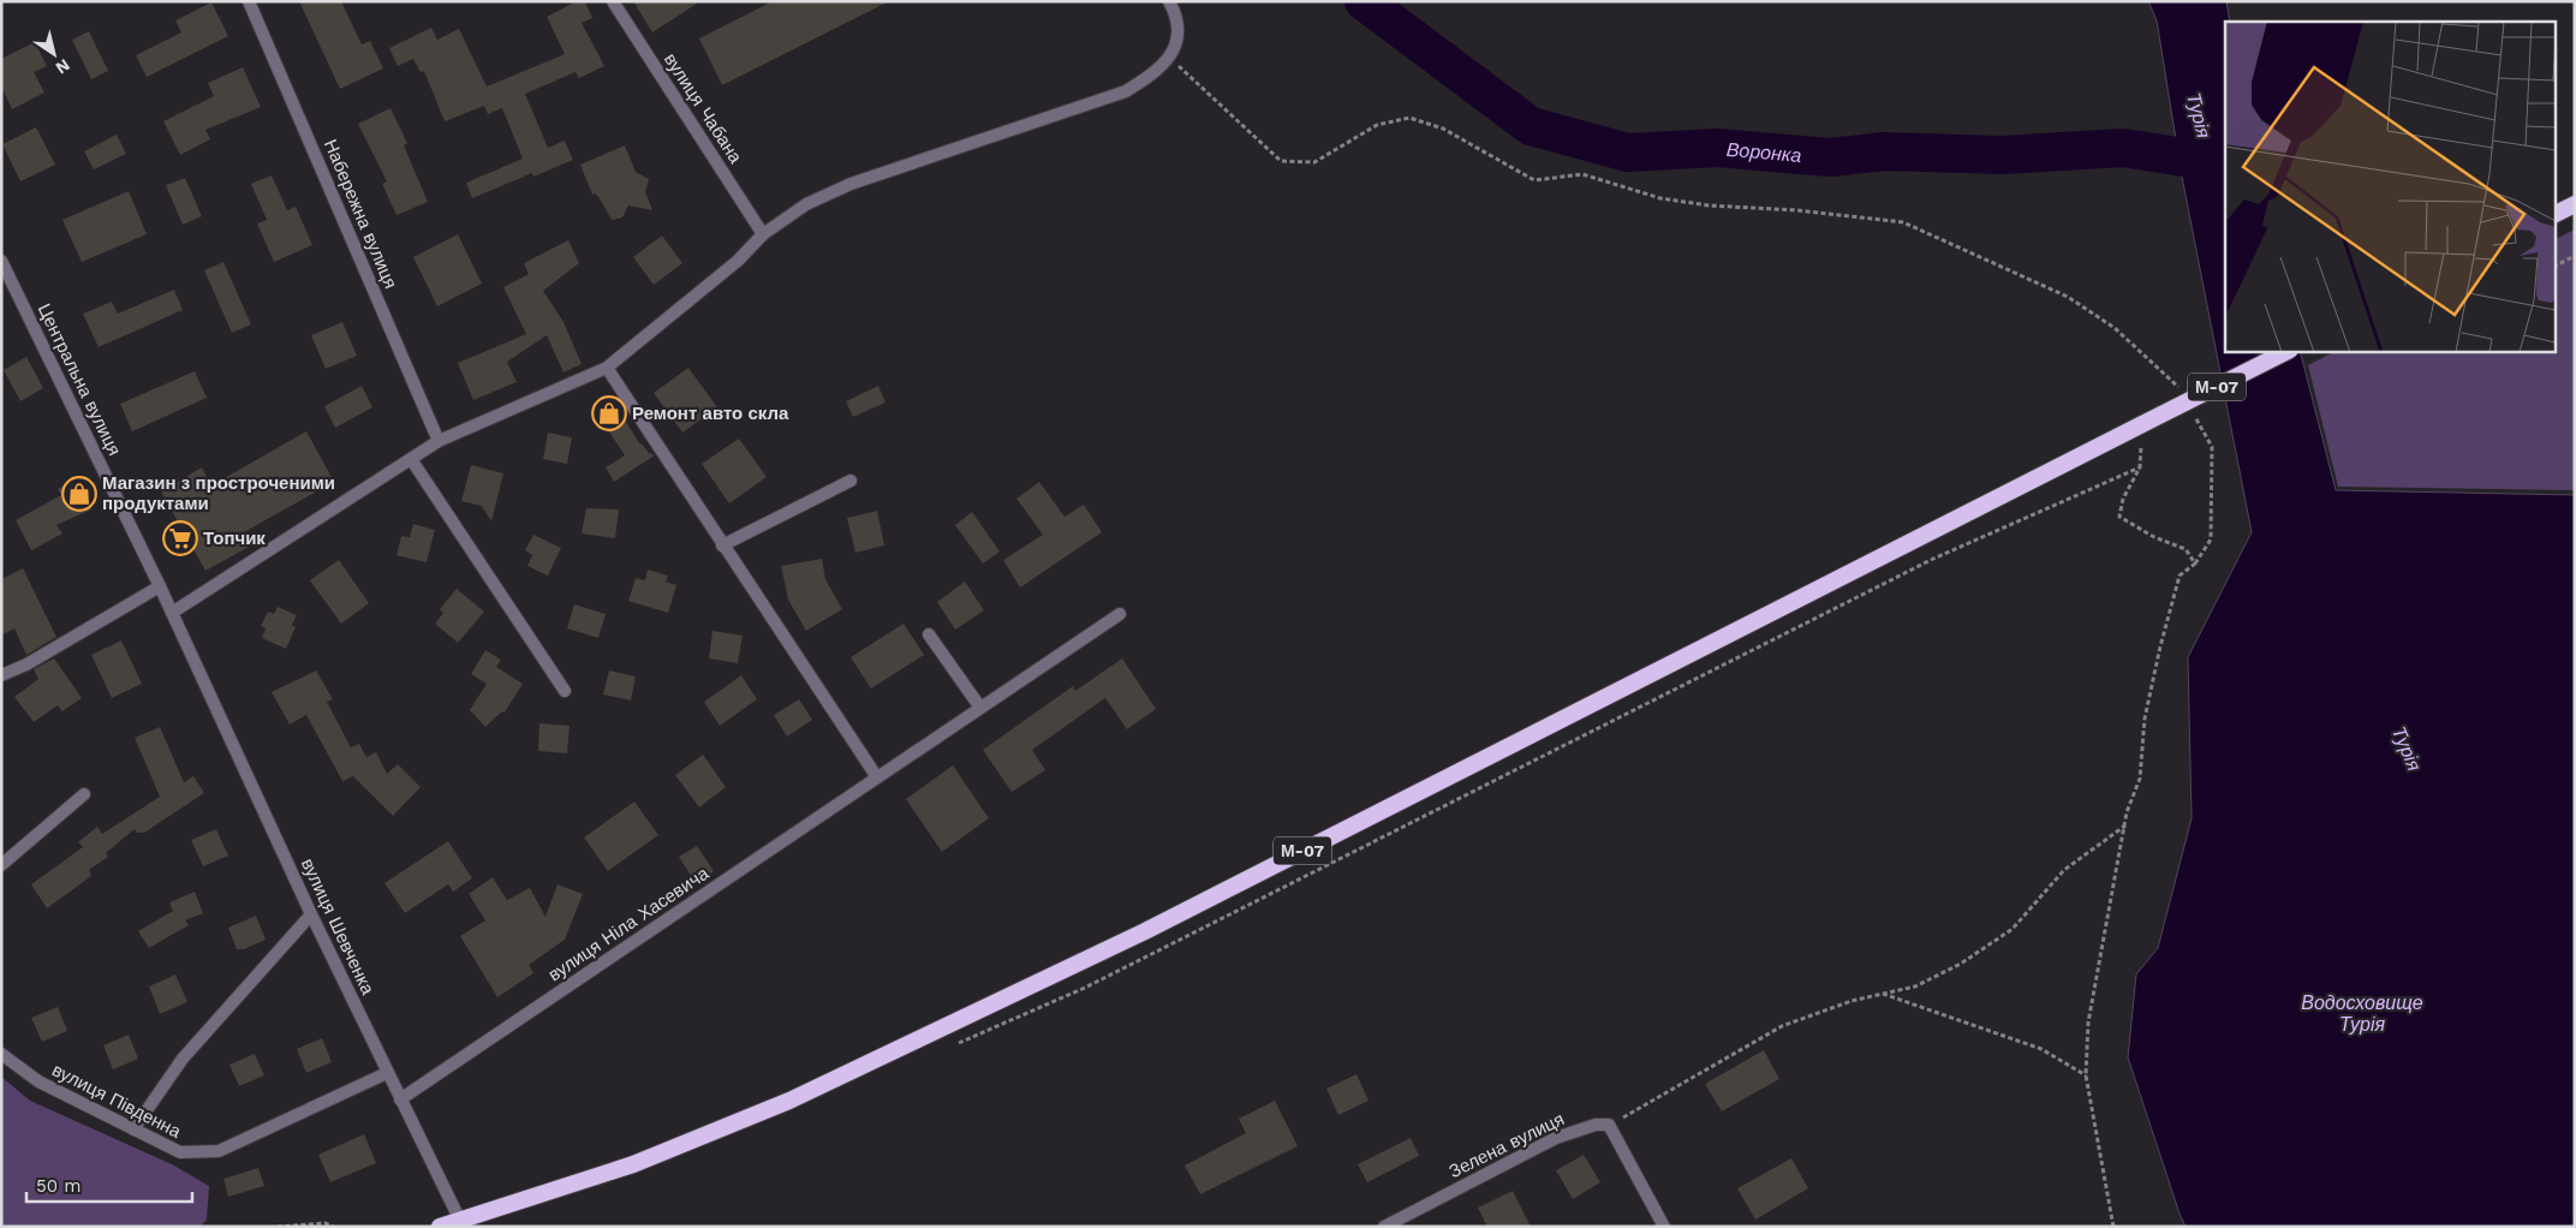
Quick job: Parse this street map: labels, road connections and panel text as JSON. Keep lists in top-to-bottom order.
{
  "streets": {
    "highway": ["М-07"],
    "street": [
      "вулиця Чабана",
      "Набережна вулиця",
      "Центральна вулиця",
      "вулиця Ніла Хасевича",
      "вулиця Шевченка",
      "вулиця Південна",
      "Зелена вулиця"
    ]
  },
  "crossings": [
    ["Центральна вулиця", "вулиця Шевченка"],
    ["М-07", "вулиця Шевченка"],
    ["вулиця Ніла Хасевича", "вулиця Шевченка"],
    ["вулиця Шевченка", "вулиця Південна"]
  ],
  "water": ["Турія", "Воронка", "Водосховище Турія"],
  "places": {
    "shop": ["Ремонт авто скла", "Магазин з простроченими продуктами"],
    "supermarket": ["Топчик"]
  },
  "scale_bar": "50 m",
  "north": "bottom right"
}
